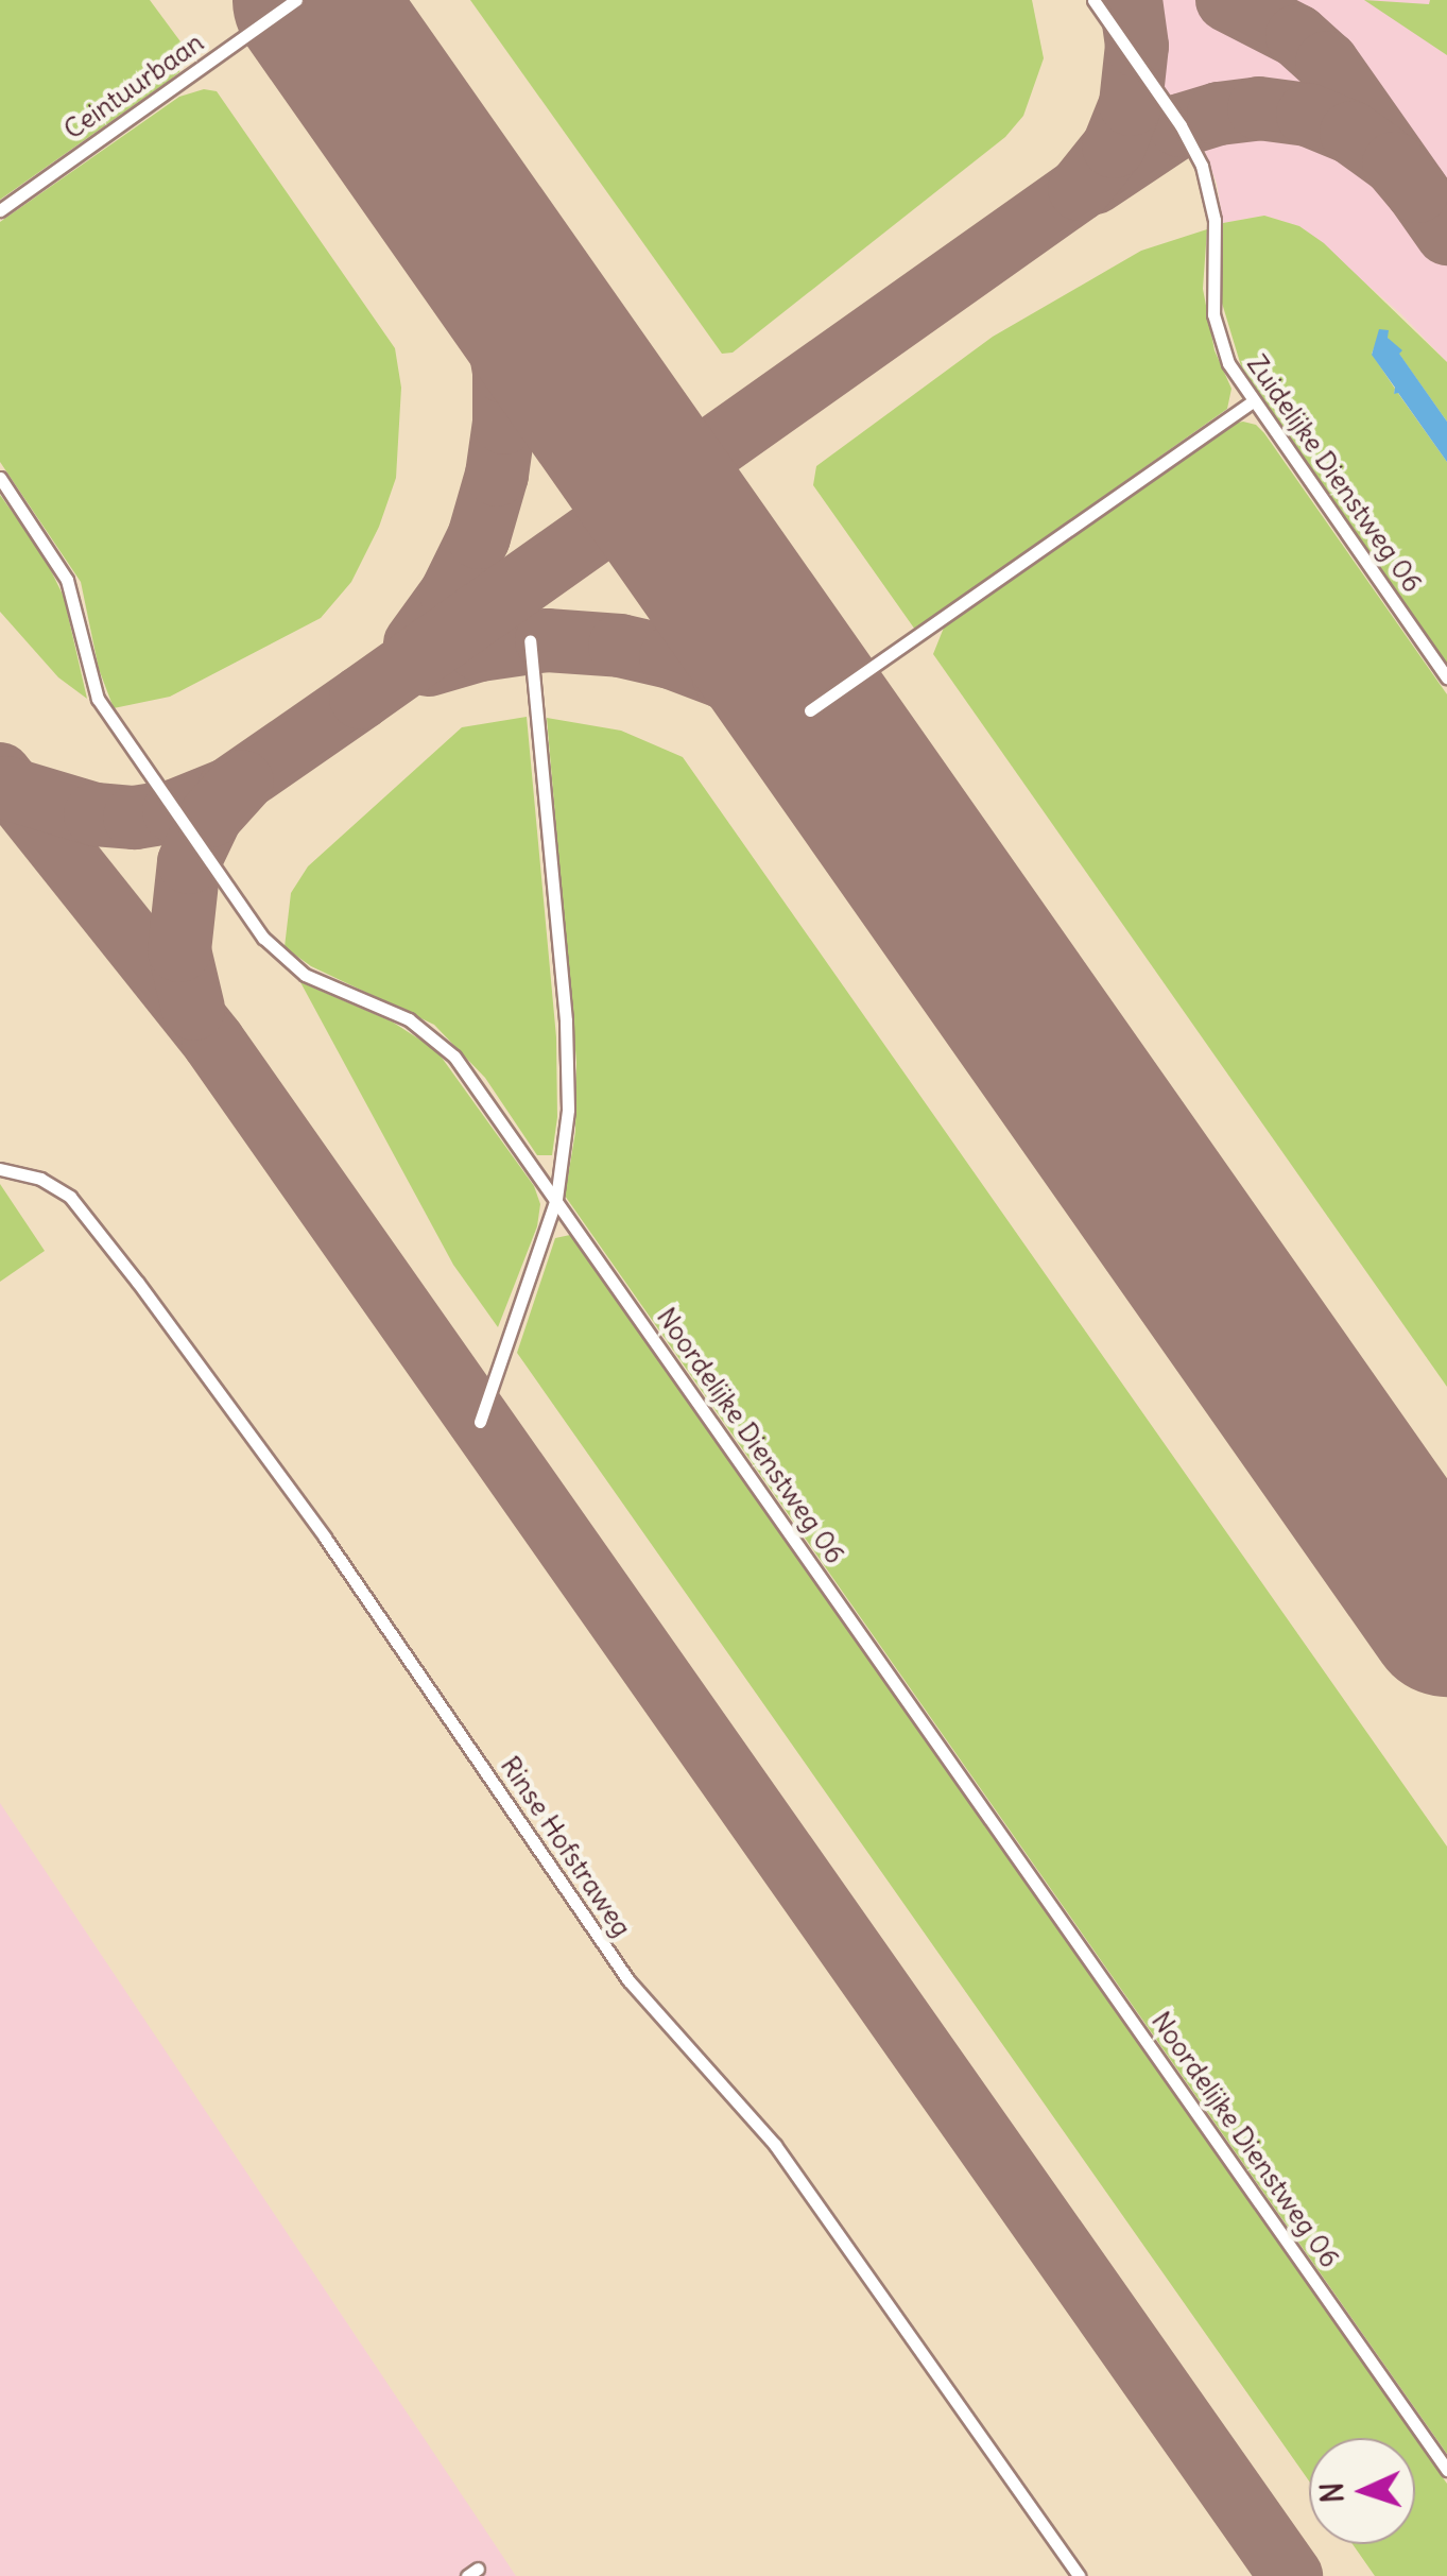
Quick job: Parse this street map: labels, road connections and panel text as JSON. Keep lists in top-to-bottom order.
{
  "streets": {
    "lane": [
      "Ceintuurbaan",
      "Zuidelijke Dienstweg 06",
      "Noordelijke Dienstweg 06",
      "Rinse Hofstraweg"
    ]
  },
  "north": "left"
}
